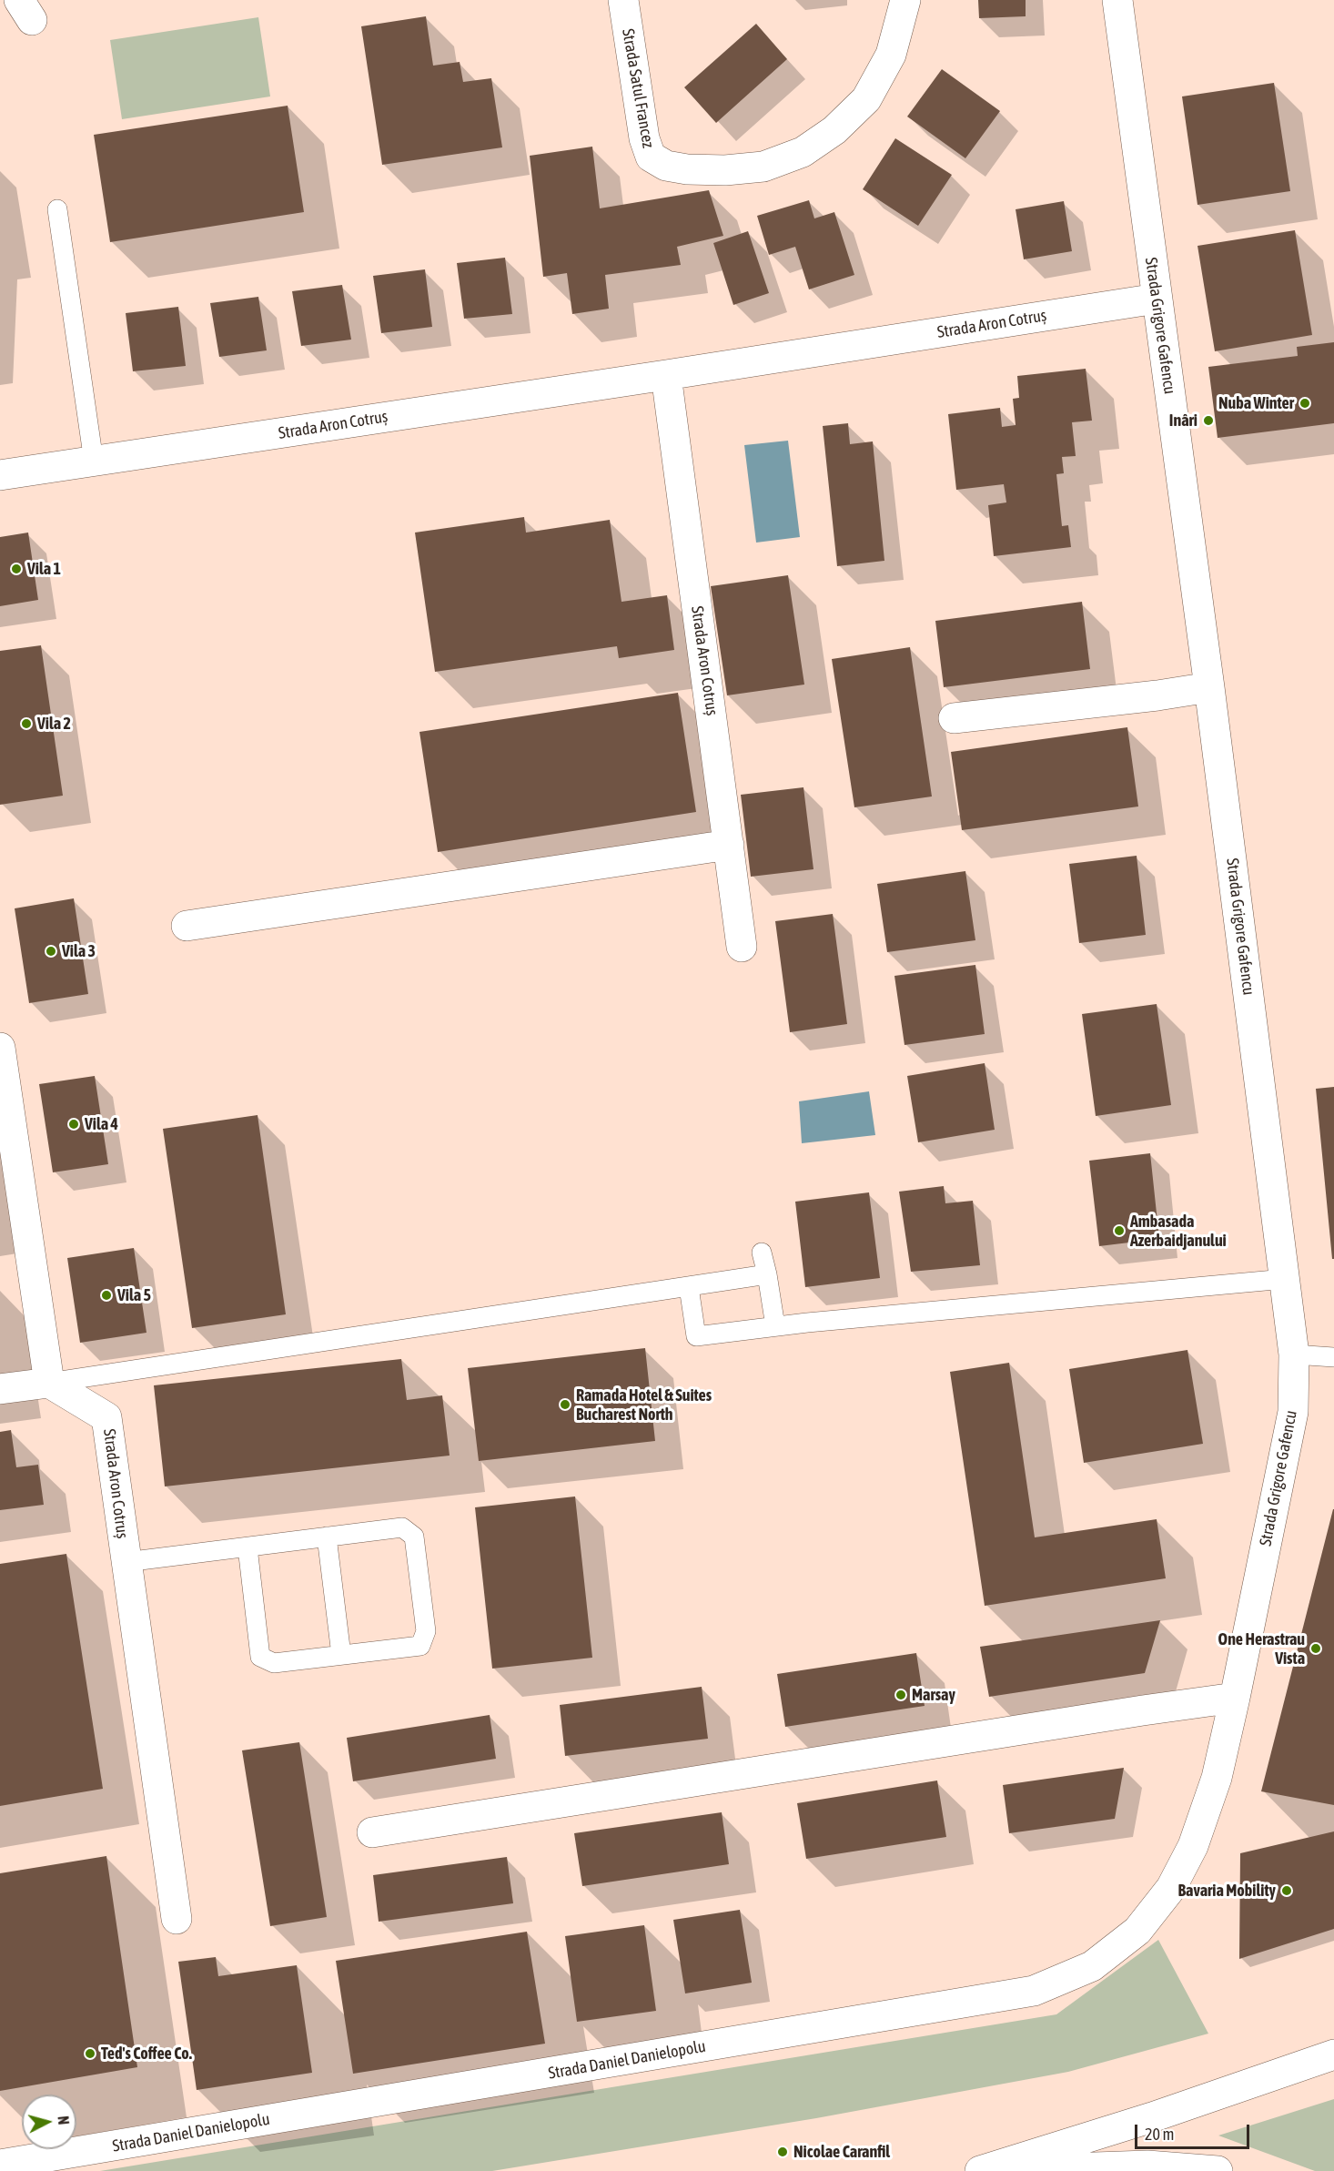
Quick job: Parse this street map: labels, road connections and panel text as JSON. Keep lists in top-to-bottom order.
{
  "streets": {
    "street": [
      "Strada Satul Francez",
      "Strada Aron Cotruș",
      "Strada Grigore Gafencu",
      "Strada Daniel Danielopolu"
    ]
  },
  "crossings": [
    ["Strada Aron Cotruș", "Strada Grigore Gafencu"],
    ["Strada Grigore Gafencu", "Strada Daniel Danielopolu"]
  ],
  "places": [
    "Nuba Winter",
    "Inâri",
    "Vila 1",
    "Vila 2",
    "Vila 3",
    "Vila 4",
    "Ambasada Azerbaidjanului",
    "Vila 5",
    "Ramada Hotel & Suites Bucharest North",
    "One Herastrau Vista",
    "Marsay",
    "Bavaria Mobility",
    "Ted's Coffee Co.",
    "Nicolae Caranfil"
  ],
  "scale_bar": "20 m",
  "north": "right"
}
